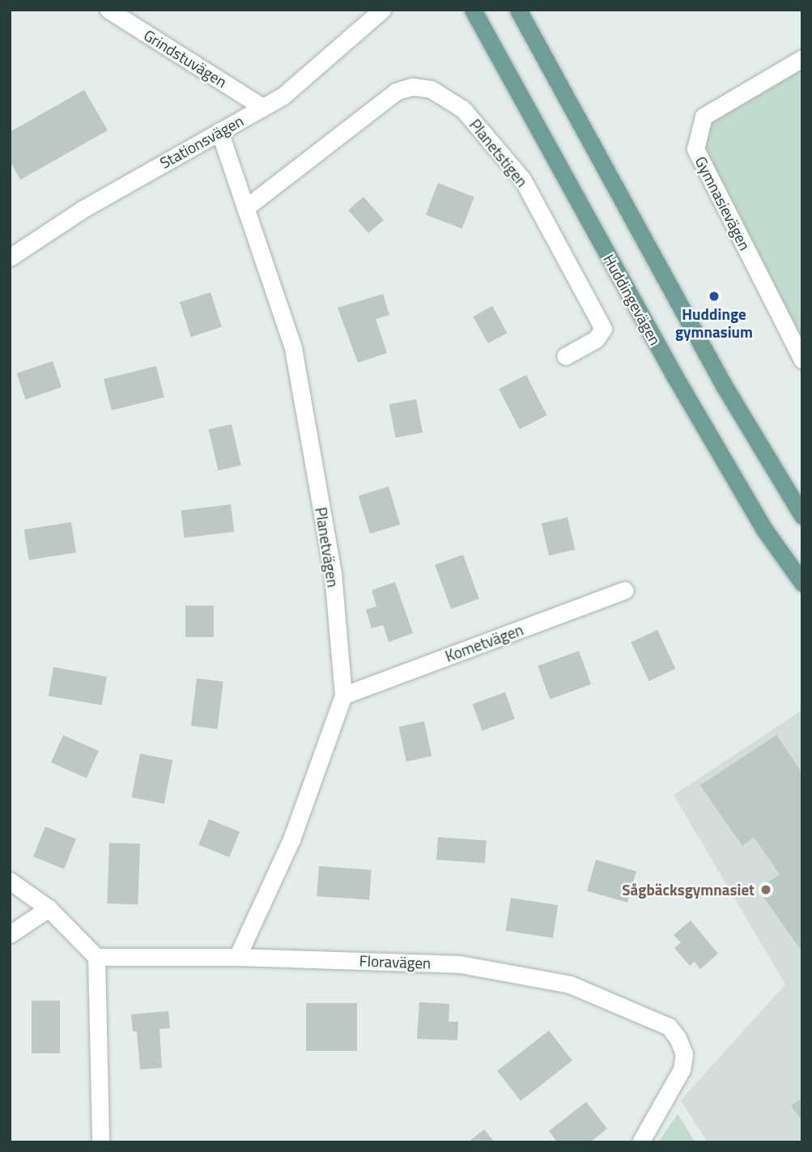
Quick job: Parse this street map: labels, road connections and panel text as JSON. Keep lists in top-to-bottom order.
{
  "streets": {
    "main road": ["Huddingevägen"],
    "street": [
      "Grindstuvägen",
      "Stationsvägen",
      "Planetstigen",
      "Gymnasievägen",
      "Planetvägen",
      "Kometvägen",
      "Floravägen"
    ]
  },
  "crossings": [
    ["Grindstuvägen", "Stationsvägen"],
    ["Stationsvägen", "Planetvägen"],
    ["Planetstigen", "Planetvägen"],
    ["Planetvägen", "Kometvägen"],
    ["Planetvägen", "Floravägen"]
  ],
  "places": ["Huddinge gymnasium", "Sågbäcksgymnasiet"]
}
